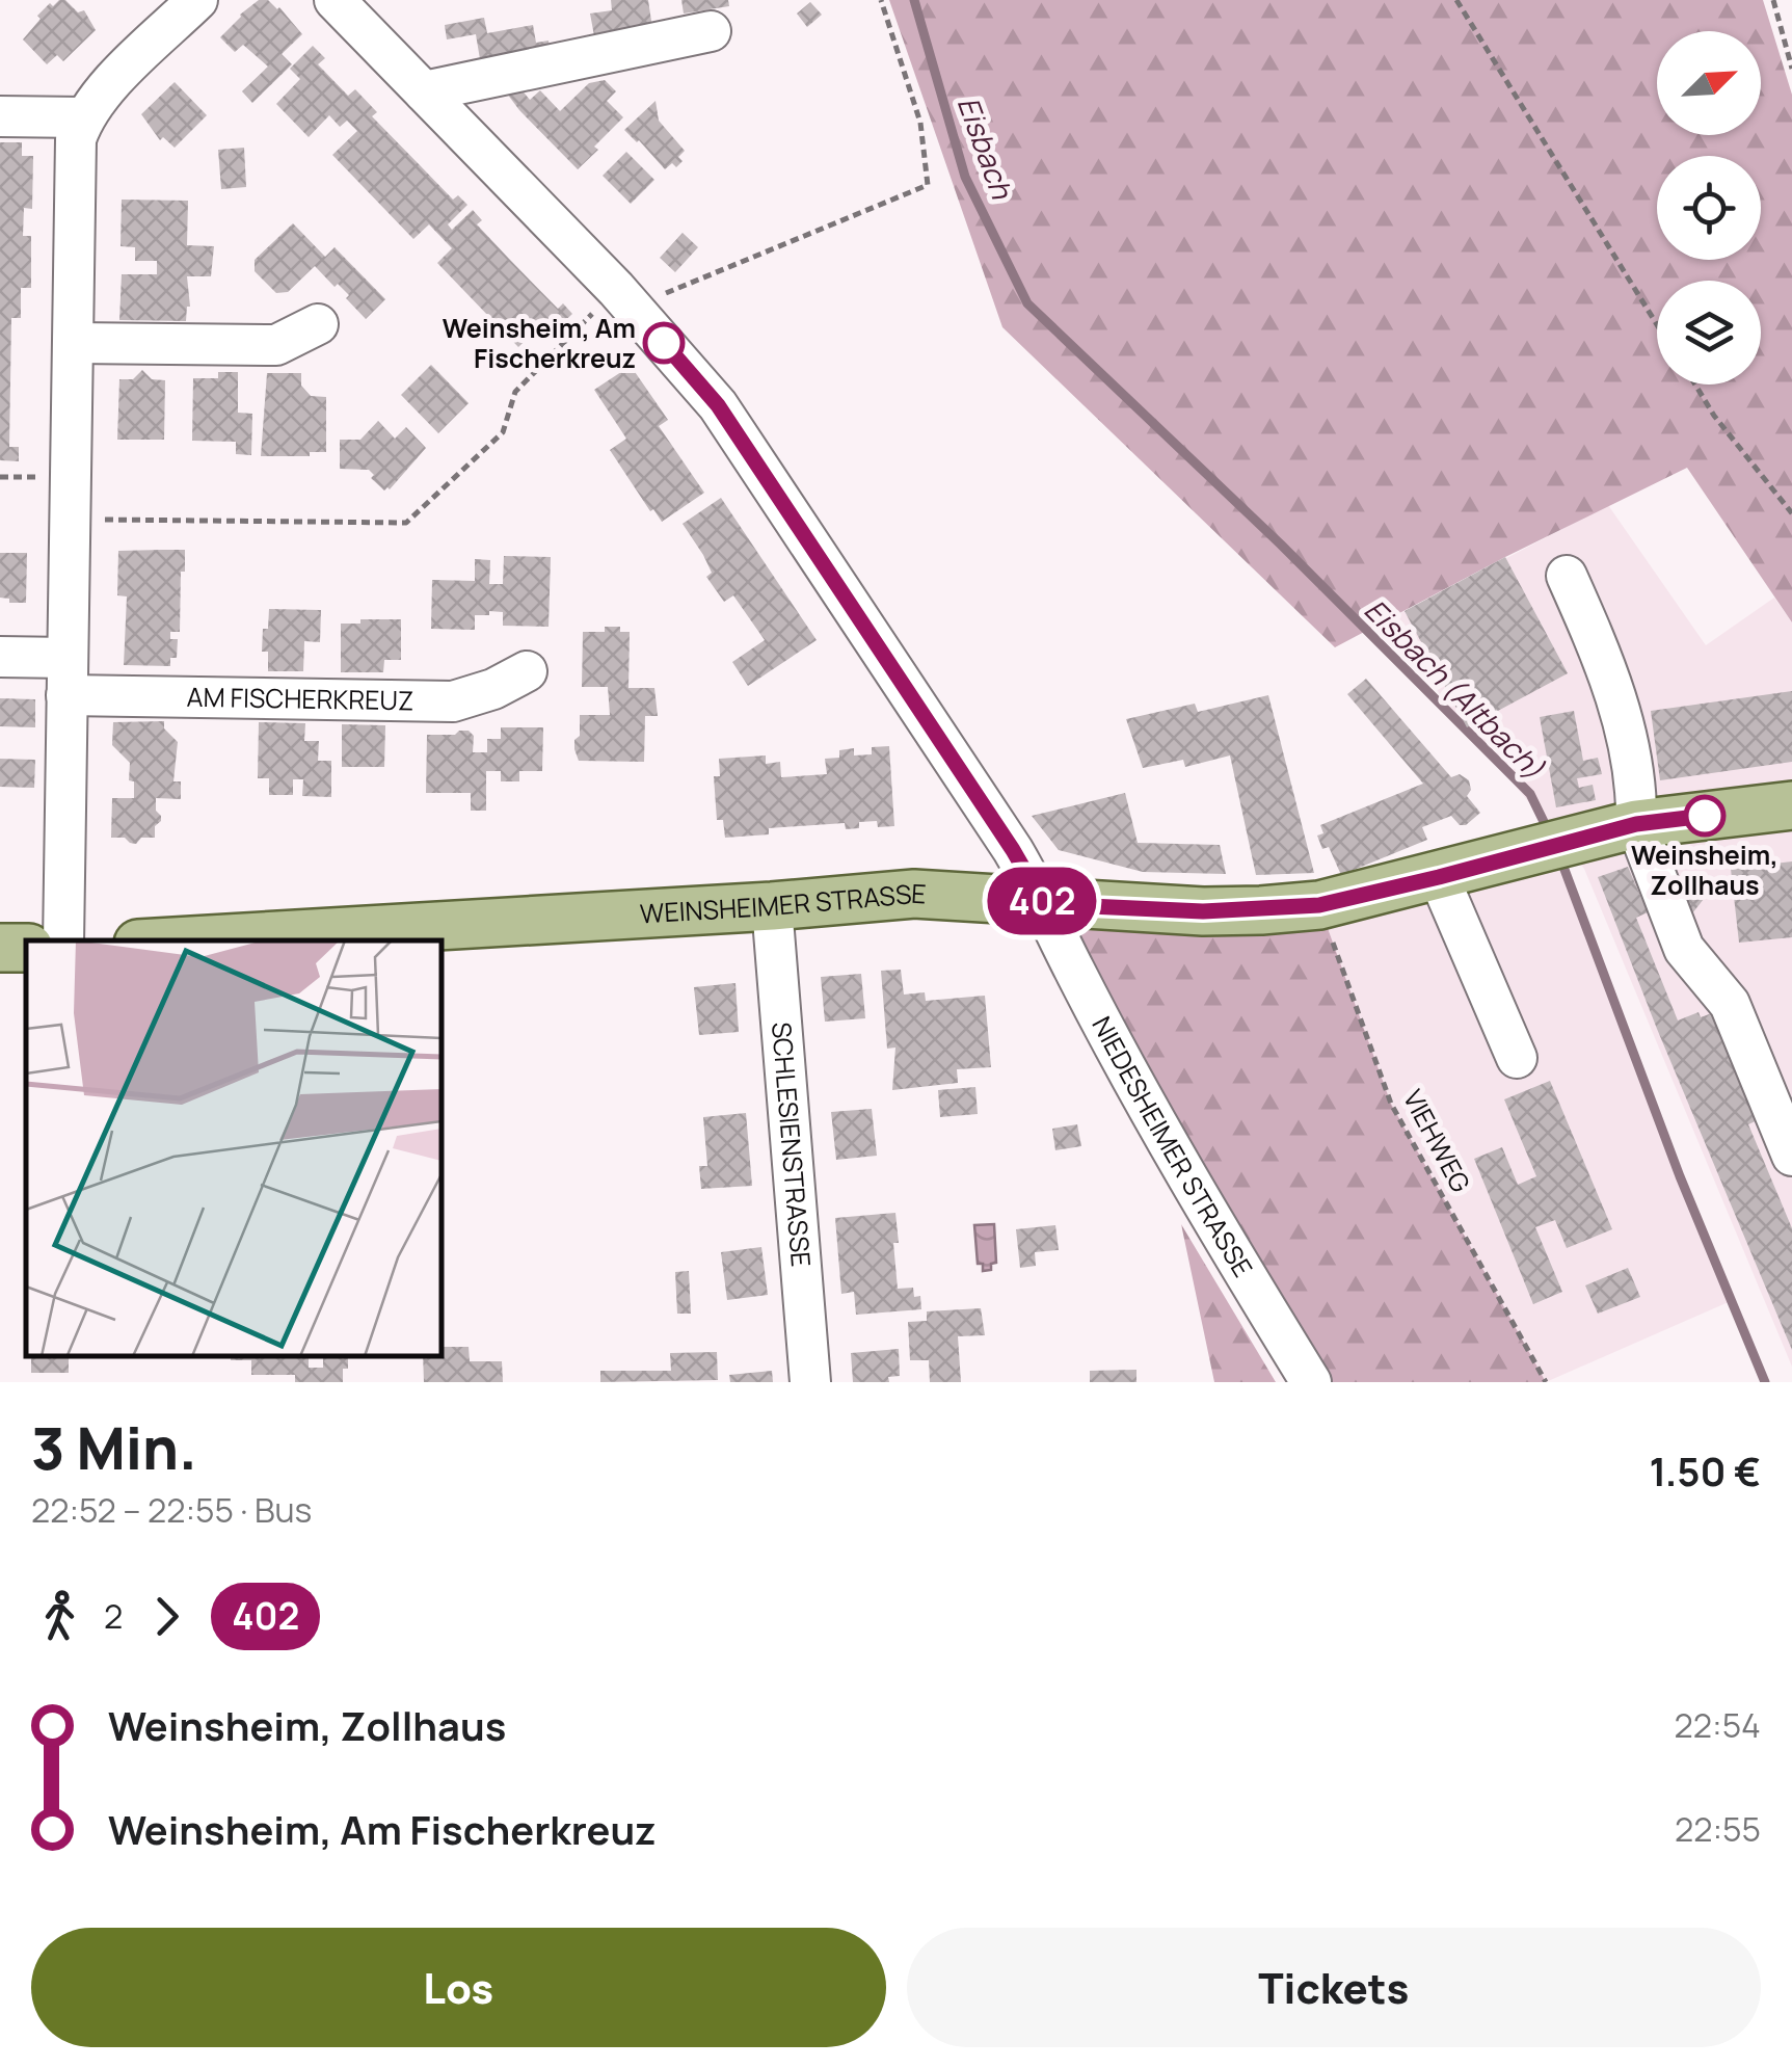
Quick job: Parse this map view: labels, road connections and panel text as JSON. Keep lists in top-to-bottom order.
{
  "streets": {
    "main road": ["WEINSHEIMER STRASSE"],
    "street": ["AM FISCHERKREUZ", "SCHLESIENSTRASSE", "NIEDESHEIMER STRASSE"],
    "path": ["VIEHWEG"]
  },
  "crossings": [
    ["WEINSHEIMER STRASSE", "VIEHWEG"],
    ["WEINSHEIMER STRASSE", "SCHLESIENSTRASSE"],
    ["WEINSHEIMER STRASSE", "NIEDESHEIMER STRASSE"]
  ],
  "water": ["Eisbach", "Eisbach (Altbach)"],
  "places": ["Weinsheim, Am Fischerkreuz", "Weinsheim, Zollhaus"],
  "lines": ["bus line 402"],
  "north": "top right",
  "page": {
    "on_map": "402",
    "heading": ["3 Min.", "22:52 – 22:55 · Bus", "1.50 €"],
    "legs": ["2", "402"],
    "list": [
      {
        "name": "Weinsheim, Zollhaus",
        "value": "22:54"
      },
      {
        "name": "Weinsheim, Am Fischerkreuz",
        "value": "22:55"
      }
    ],
    "buttons": ["Los", "Tickets"]
  }
}
